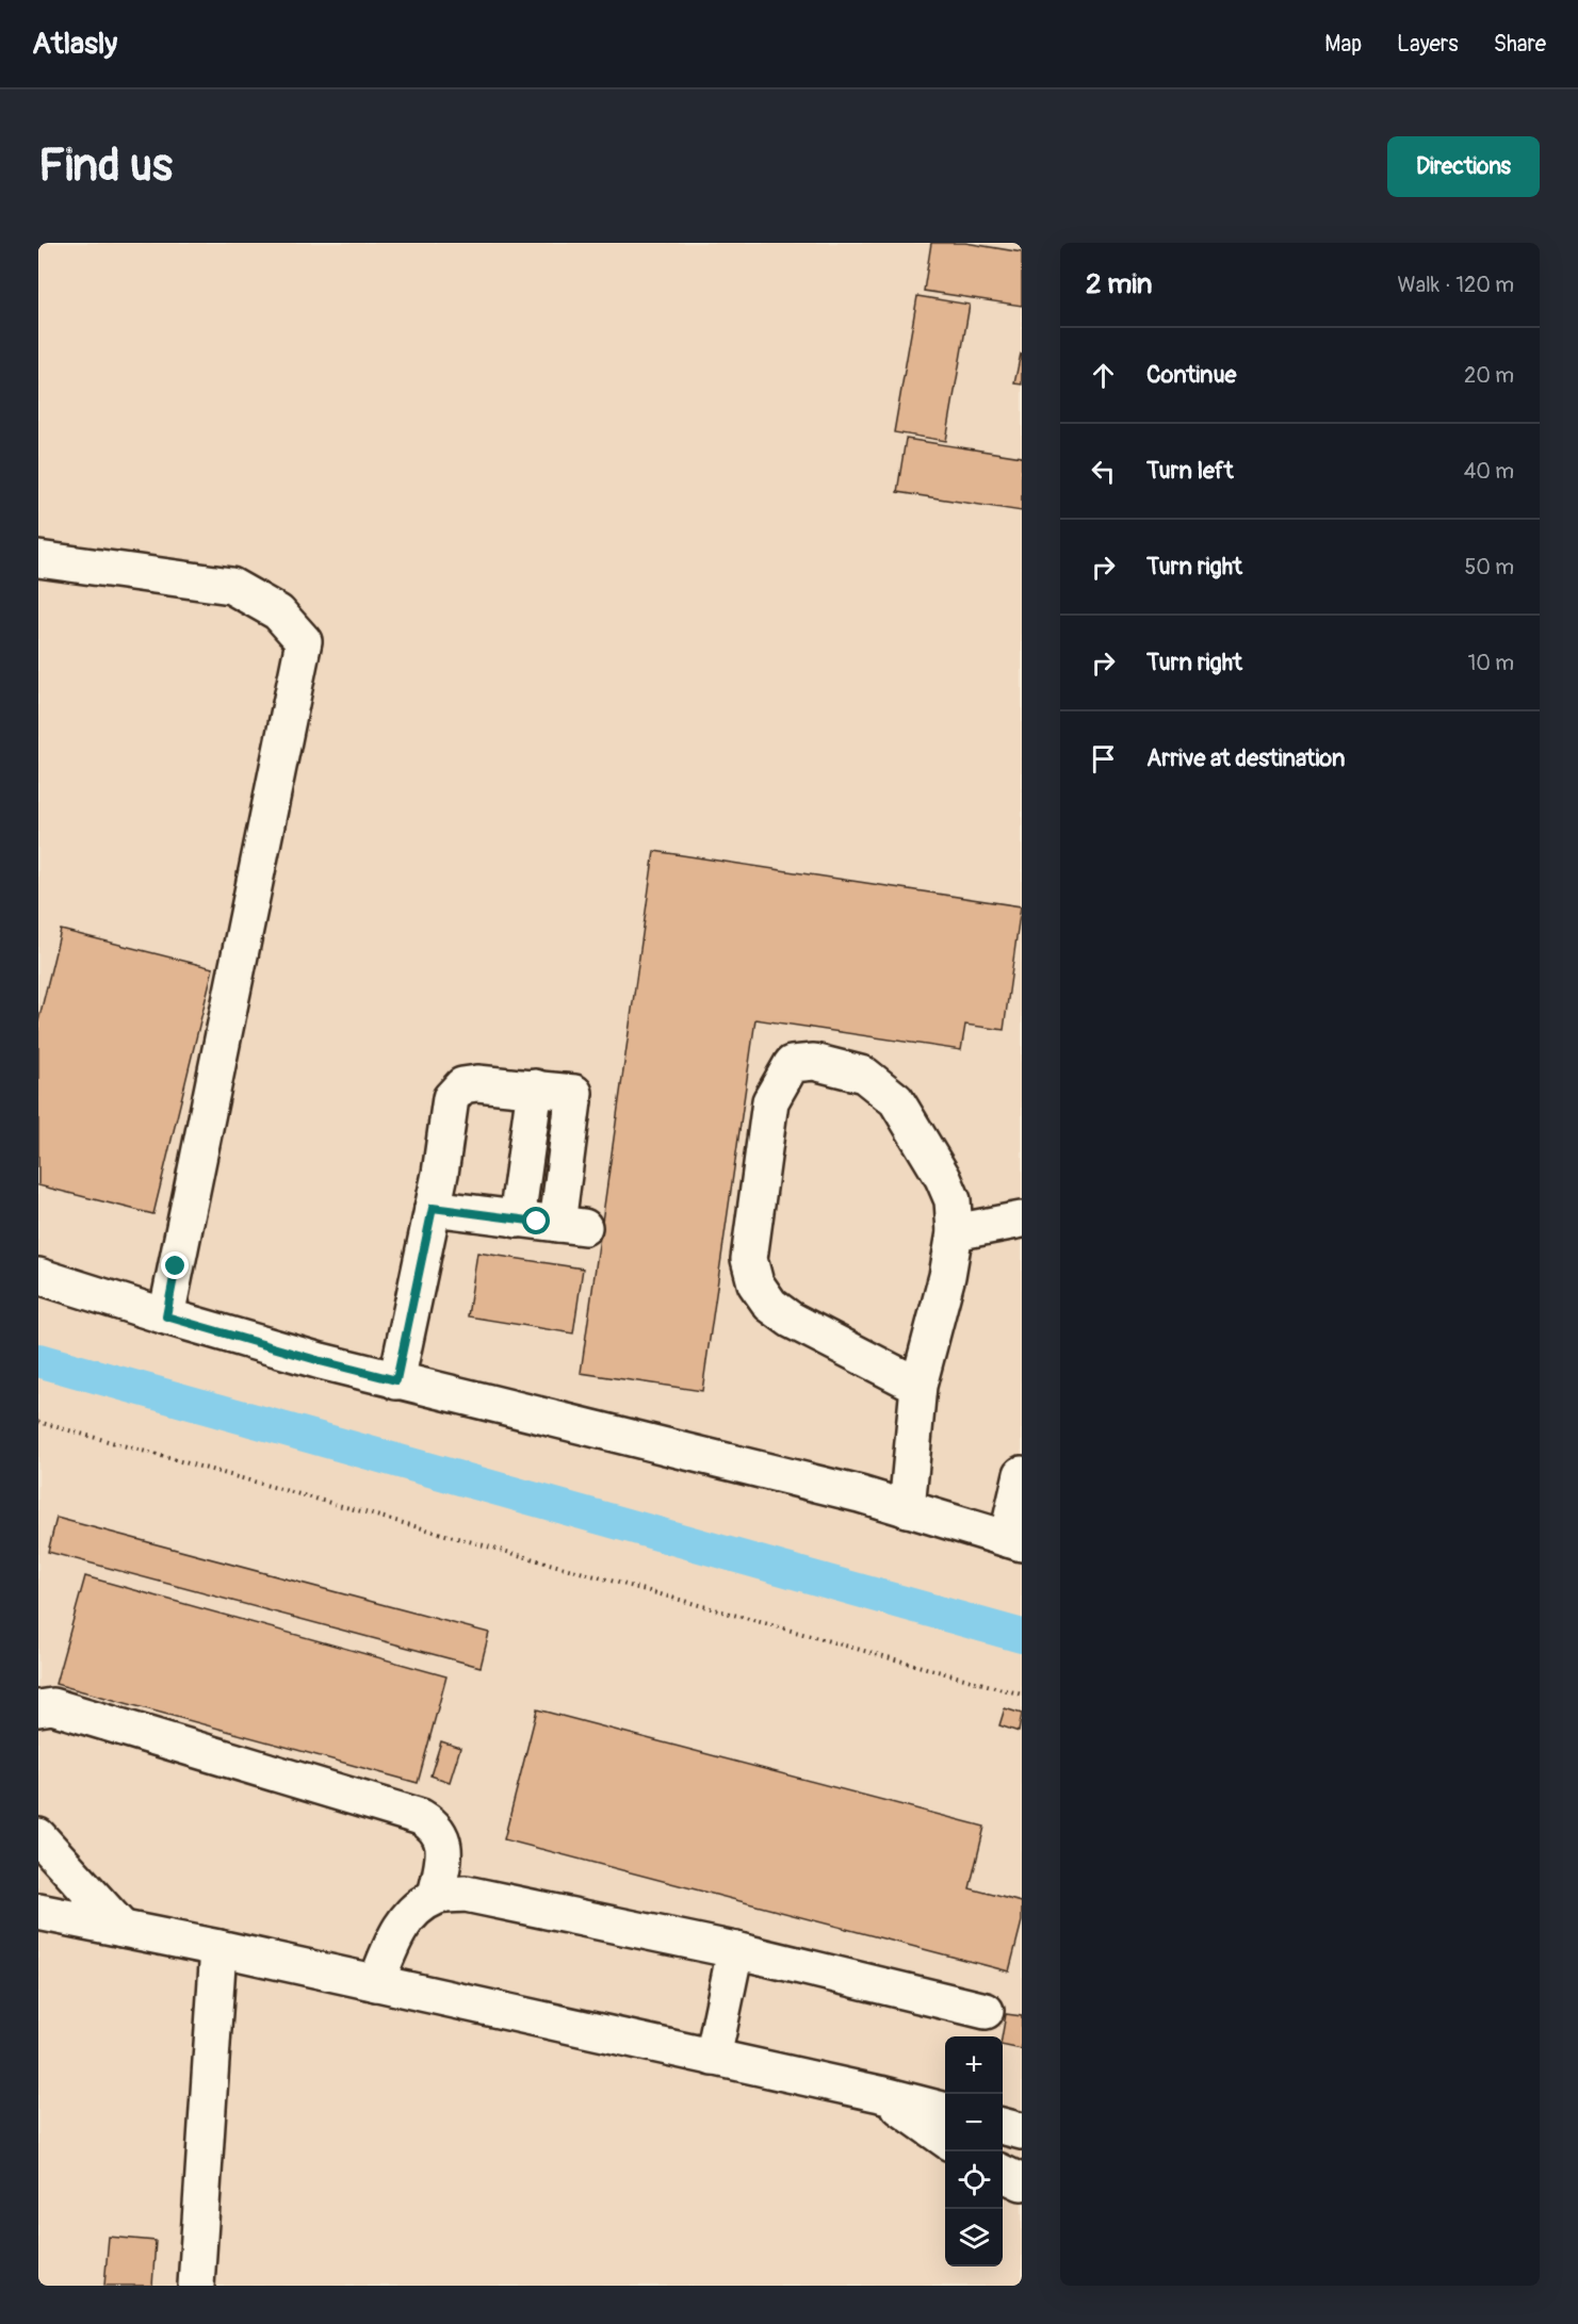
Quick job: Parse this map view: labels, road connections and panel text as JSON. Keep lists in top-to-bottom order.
{
  "page": {
    "header": "Atlasly",
    "nav": ["Map", "Layers", "Share"],
    "buttons": "Directions",
    "title": "Find us",
    "heading": ["2 min", "Walk · 120 m"],
    "list": [
      ["Continue", "20 m"],
      ["Turn left", "40 m"],
      ["Turn right", "50 m"],
      ["Turn right", "10 m"],
      "Arrive at destination"
    ],
    "map_buttons": ["+", "−"]
  }
}
